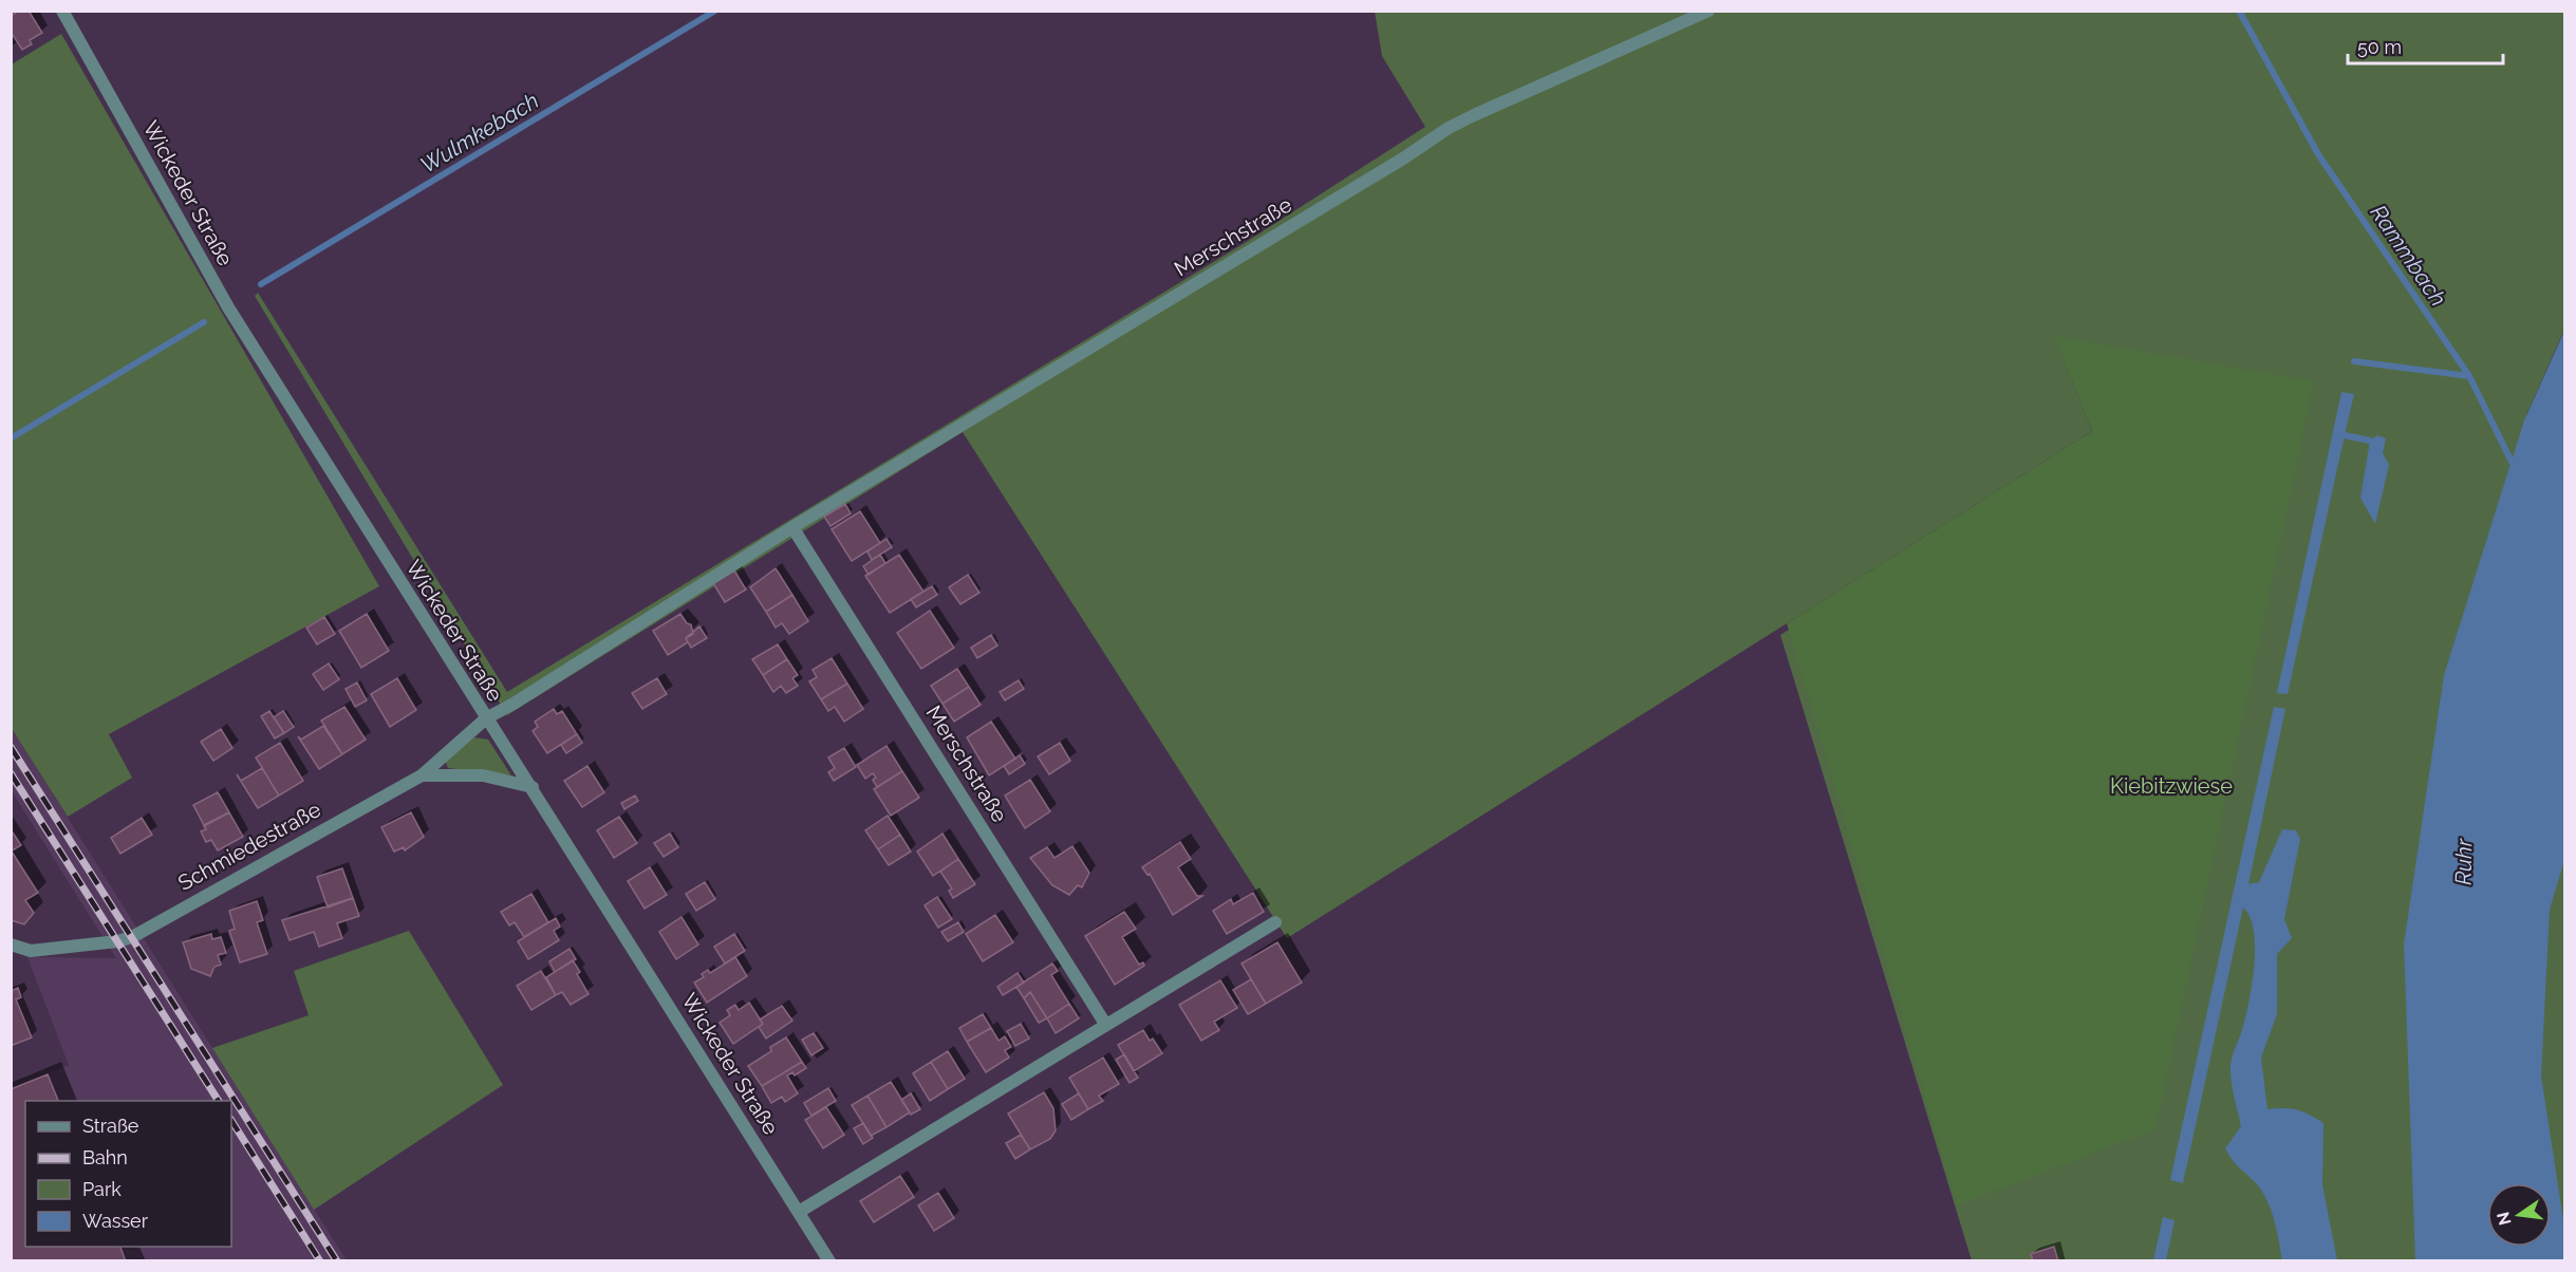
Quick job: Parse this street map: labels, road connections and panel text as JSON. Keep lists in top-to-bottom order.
{
  "streets": {
    "street": ["Wickeder Straße", "Merschstraße", "Schmiedestraße"]
  },
  "crossings": [
    ["Wickeder Straße", "Merschstraße"],
    ["Wickeder Straße", "Schmiedestraße"],
    ["Merschstraße", "Schmiedestraße"]
  ],
  "water": ["Wulmkebach", "Rammbach", "Ruhr"],
  "parks": ["Kiebitzwiese"],
  "legend": [
    "Straße",
    "Bahn",
    "Park",
    "Wasser"
  ],
  "scale_bar": "50 m",
  "north": "left"
}
